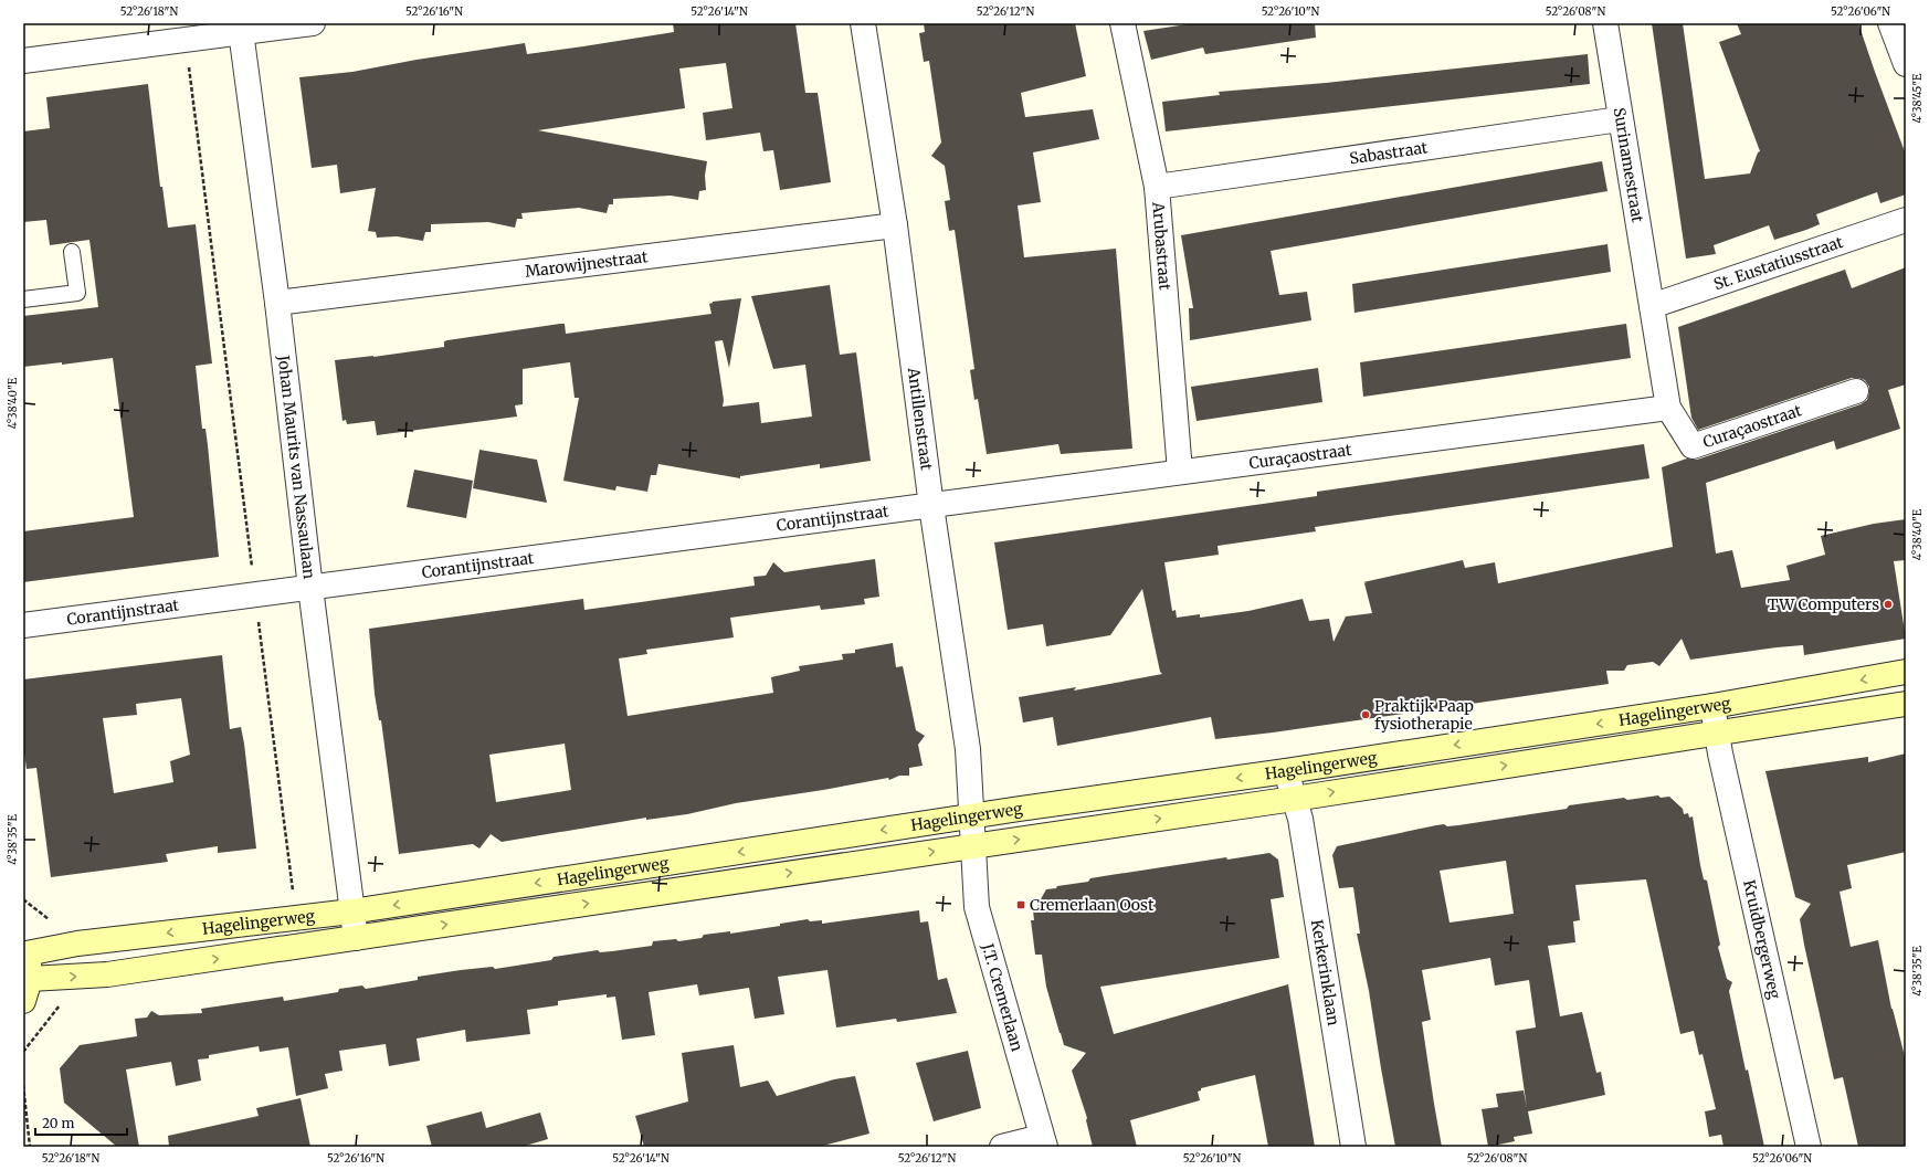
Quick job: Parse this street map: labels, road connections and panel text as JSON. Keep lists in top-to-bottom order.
{
  "streets": {
    "main road": ["Hagelingerweg"],
    "street": [
      "Sabastraat",
      "Surinamestraat",
      "Arubastraat",
      "St. Eustatiusstraat",
      "Marowijnestraat",
      "Antillenstraat",
      "Curaçaostraat",
      "Johan Maurits van Nassaulaan",
      "Corantijnstraat",
      "Kruidbergerweg",
      "Kerkerinklaan",
      "J.T. Cremerlaan"
    ]
  },
  "crossings": [
    ["Sabastraat", "Surinamestraat"],
    ["Sabastraat", "Arubastraat"],
    ["Surinamestraat", "St. Eustatiusstraat"],
    ["Surinamestraat", "Curaçaostraat"],
    ["Arubastraat", "Curaçaostraat"],
    ["St. Eustatiusstraat", "Curaçaostraat"],
    ["Marowijnestraat", "Antillenstraat"],
    ["Marowijnestraat", "Johan Maurits van Nassaulaan"],
    ["Antillenstraat", "Curaçaostraat"],
    ["Antillenstraat", "Corantijnstraat"],
    ["Antillenstraat", "Hagelingerweg"],
    ["Antillenstraat", "J.T. Cremerlaan"],
    ["Curaçaostraat", "Corantijnstraat"],
    ["Johan Maurits van Nassaulaan", "Corantijnstraat"],
    ["Johan Maurits van Nassaulaan", "Hagelingerweg"],
    ["Hagelingerweg", "Kruidbergerweg"],
    ["Hagelingerweg", "Kerkerinklaan"],
    ["Hagelingerweg", "J.T. Cremerlaan"]
  ],
  "places": {
    "other": ["TW Computers", "Praktijk Paap fysiotherapie"],
    "transit": ["Cremerlaan Oost"]
  },
  "scale_bar": "20 m",
  "coordinates": [
    "52°26'18\"N",
    "52°26'16\"N",
    "52°26'14\"N",
    "52°26'12\"N",
    "52°26'10\"N",
    "52°26'08\"N",
    "52°26'06\"N",
    "4°38'45\"E",
    "4°38'40\"E",
    "4°38'35\"E"
  ]
}
